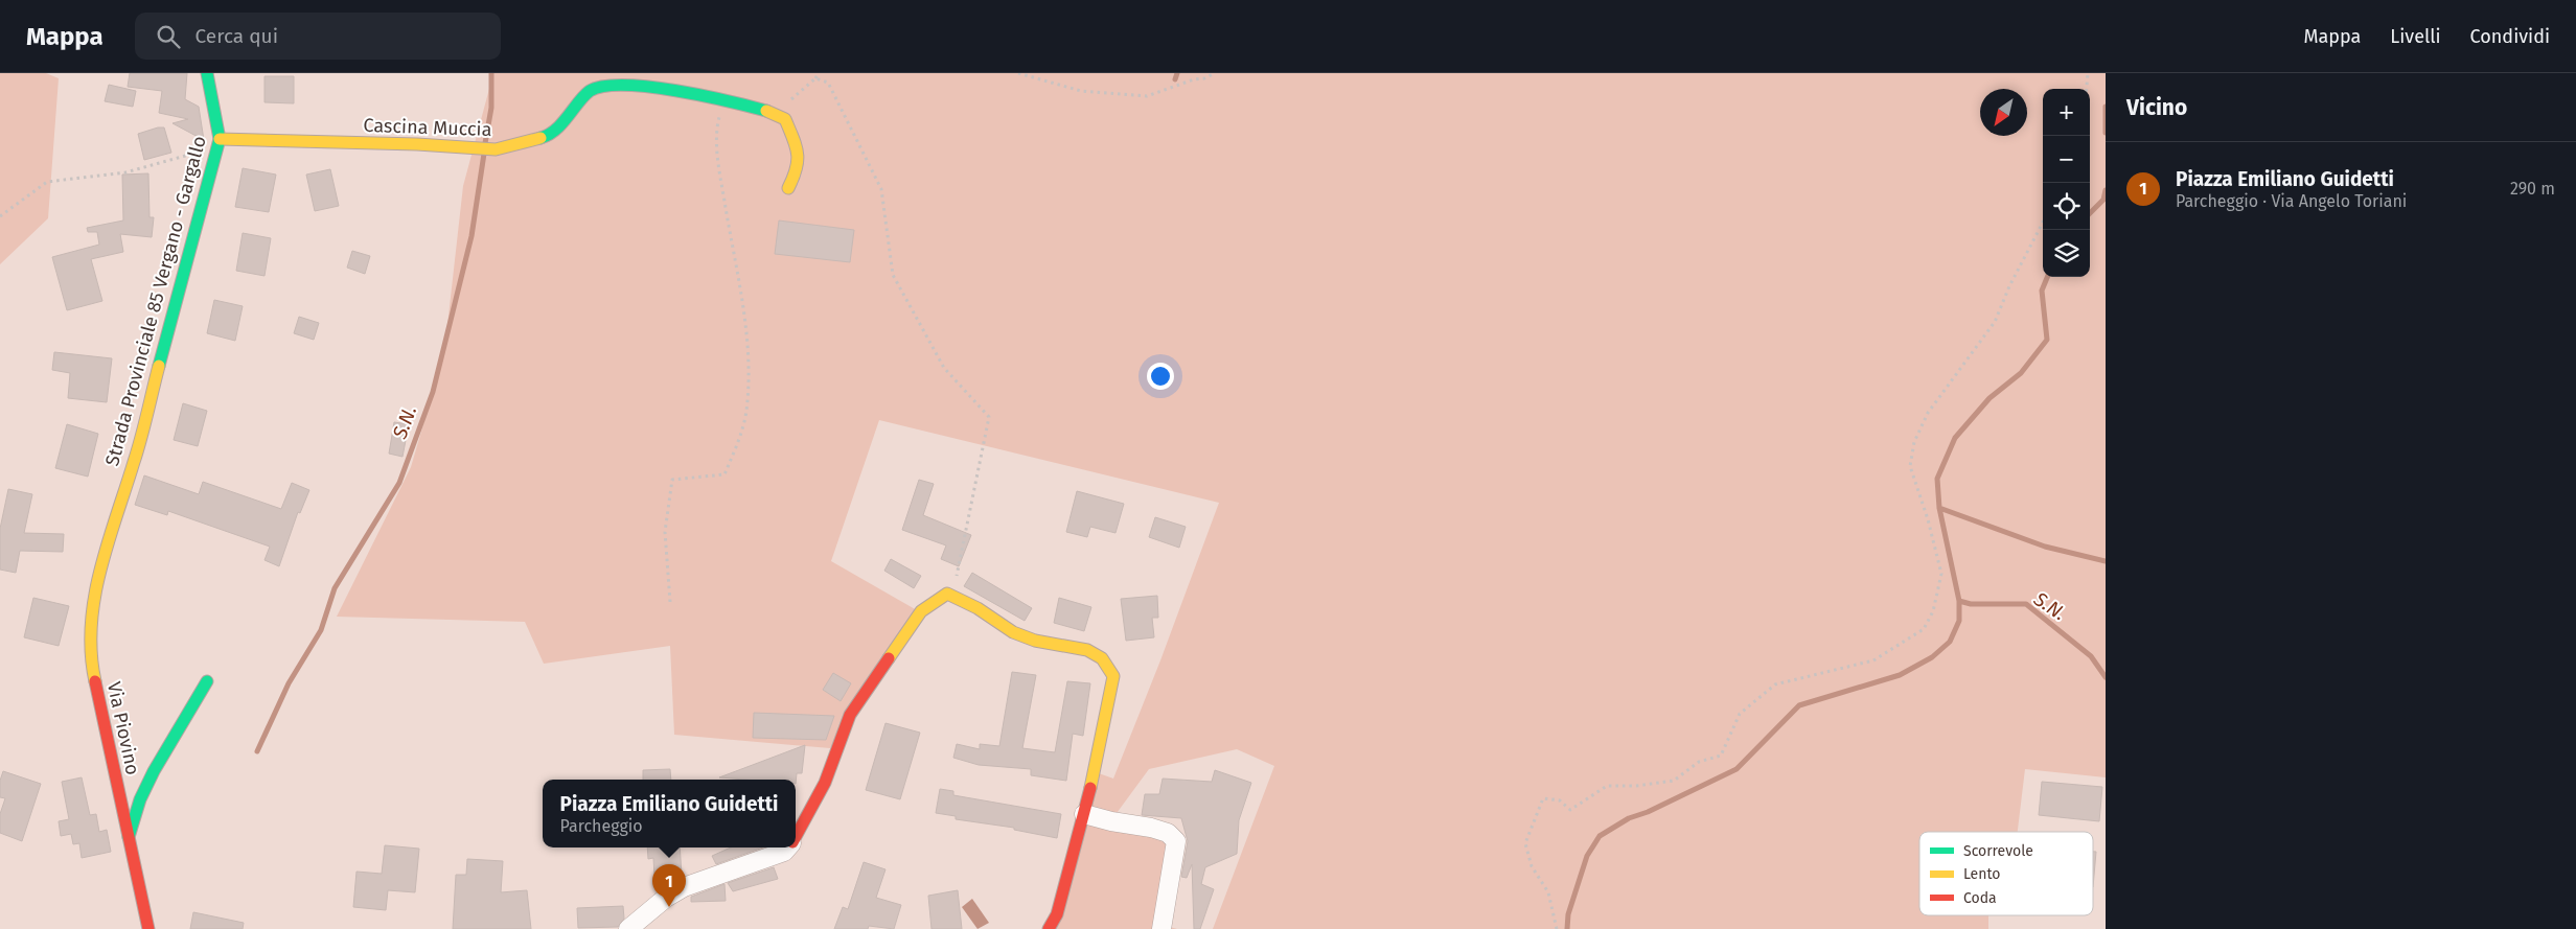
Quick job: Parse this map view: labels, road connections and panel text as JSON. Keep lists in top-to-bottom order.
{
  "streets": {
    "street": ["Cascina Muccia", "Strada Provinciale 85 Vergano - Gargallo", "Via Piovino"]
  },
  "crossings": [
    ["Cascina Muccia", "Strada Provinciale 85 Vergano - Gargallo"],
    ["Strada Provinciale 85 Vergano - Gargallo", "Via Piovino"]
  ],
  "water": ["S.N."],
  "legend": ["Scorrevole", "Lento", "Coda"],
  "north": "bottom left",
  "page": {
    "header": "Mappa",
    "search": "Cerca qui",
    "nav": ["Mappa", "Livelli", "Condividi"],
    "heading": "Vicino",
    "map_buttons": ["+", "−"],
    "list": [
      {
        "mark": "1",
        "name": "Piazza Emiliano Guidetti",
        "note": "Parcheggio · Via Angelo Toriani",
        "value": "290 m"
      }
    ],
    "popup": ["Piazza Emiliano Guidetti", "Parcheggio"],
    "pins": "1"
  }
}
